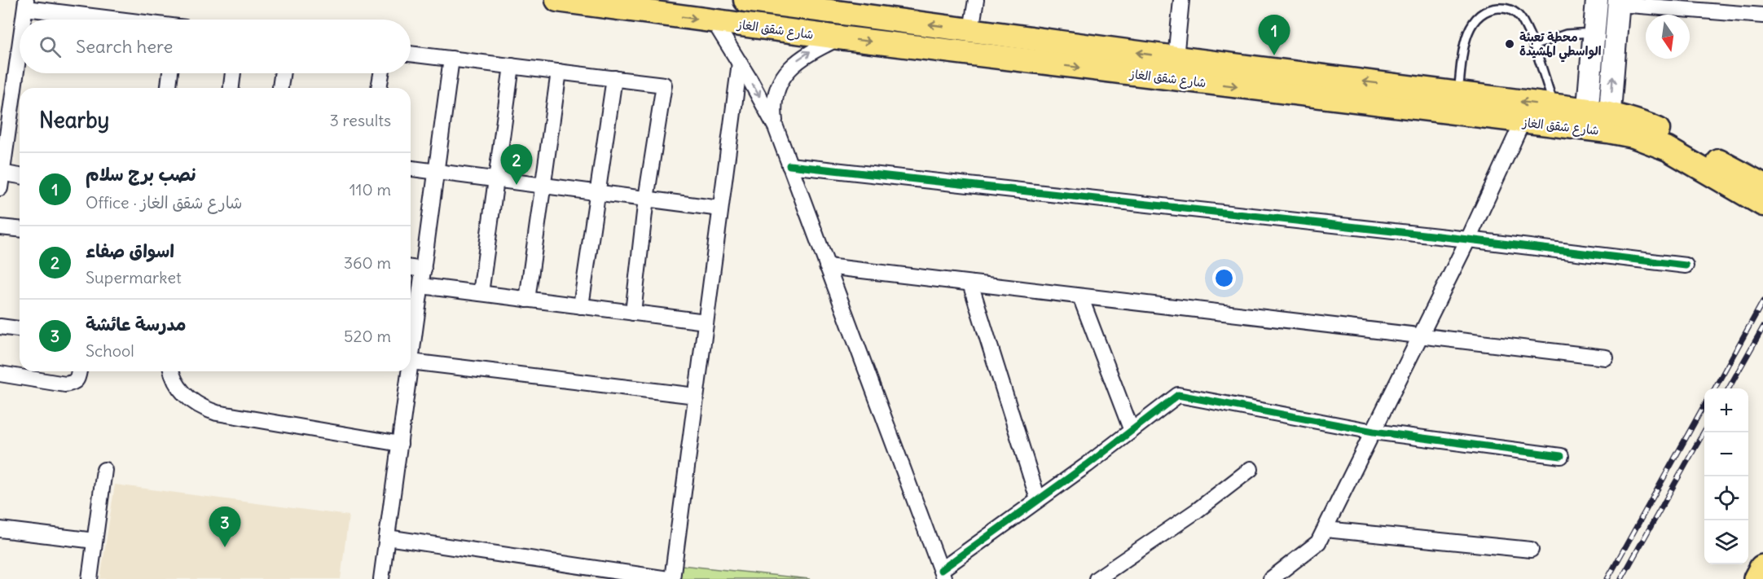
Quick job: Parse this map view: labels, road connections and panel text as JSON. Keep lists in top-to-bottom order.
{
  "streets": {
    "main road": ["شارع شقق الغاز"]
  },
  "places": ["محطة تعبئة الواسطي المشيدة"],
  "north": "bottom",
  "page": {
    "pins": ["1", "2", "3"],
    "search": "Search here",
    "heading": ["Nearby", "3 results"],
    "list": [
      {
        "mark": "1",
        "name": "نصب برج سلام",
        "note": "Office · شارع شقق الغاز",
        "value": "110 m"
      },
      {
        "mark": "2",
        "name": "اسواق صفاء",
        "note": "Supermarket",
        "value": "360 m"
      },
      {
        "mark": "3",
        "name": "مدرسة عائشة",
        "note": "School",
        "value": "520 m"
      }
    ],
    "map_buttons": ["+", "−"]
  }
}
